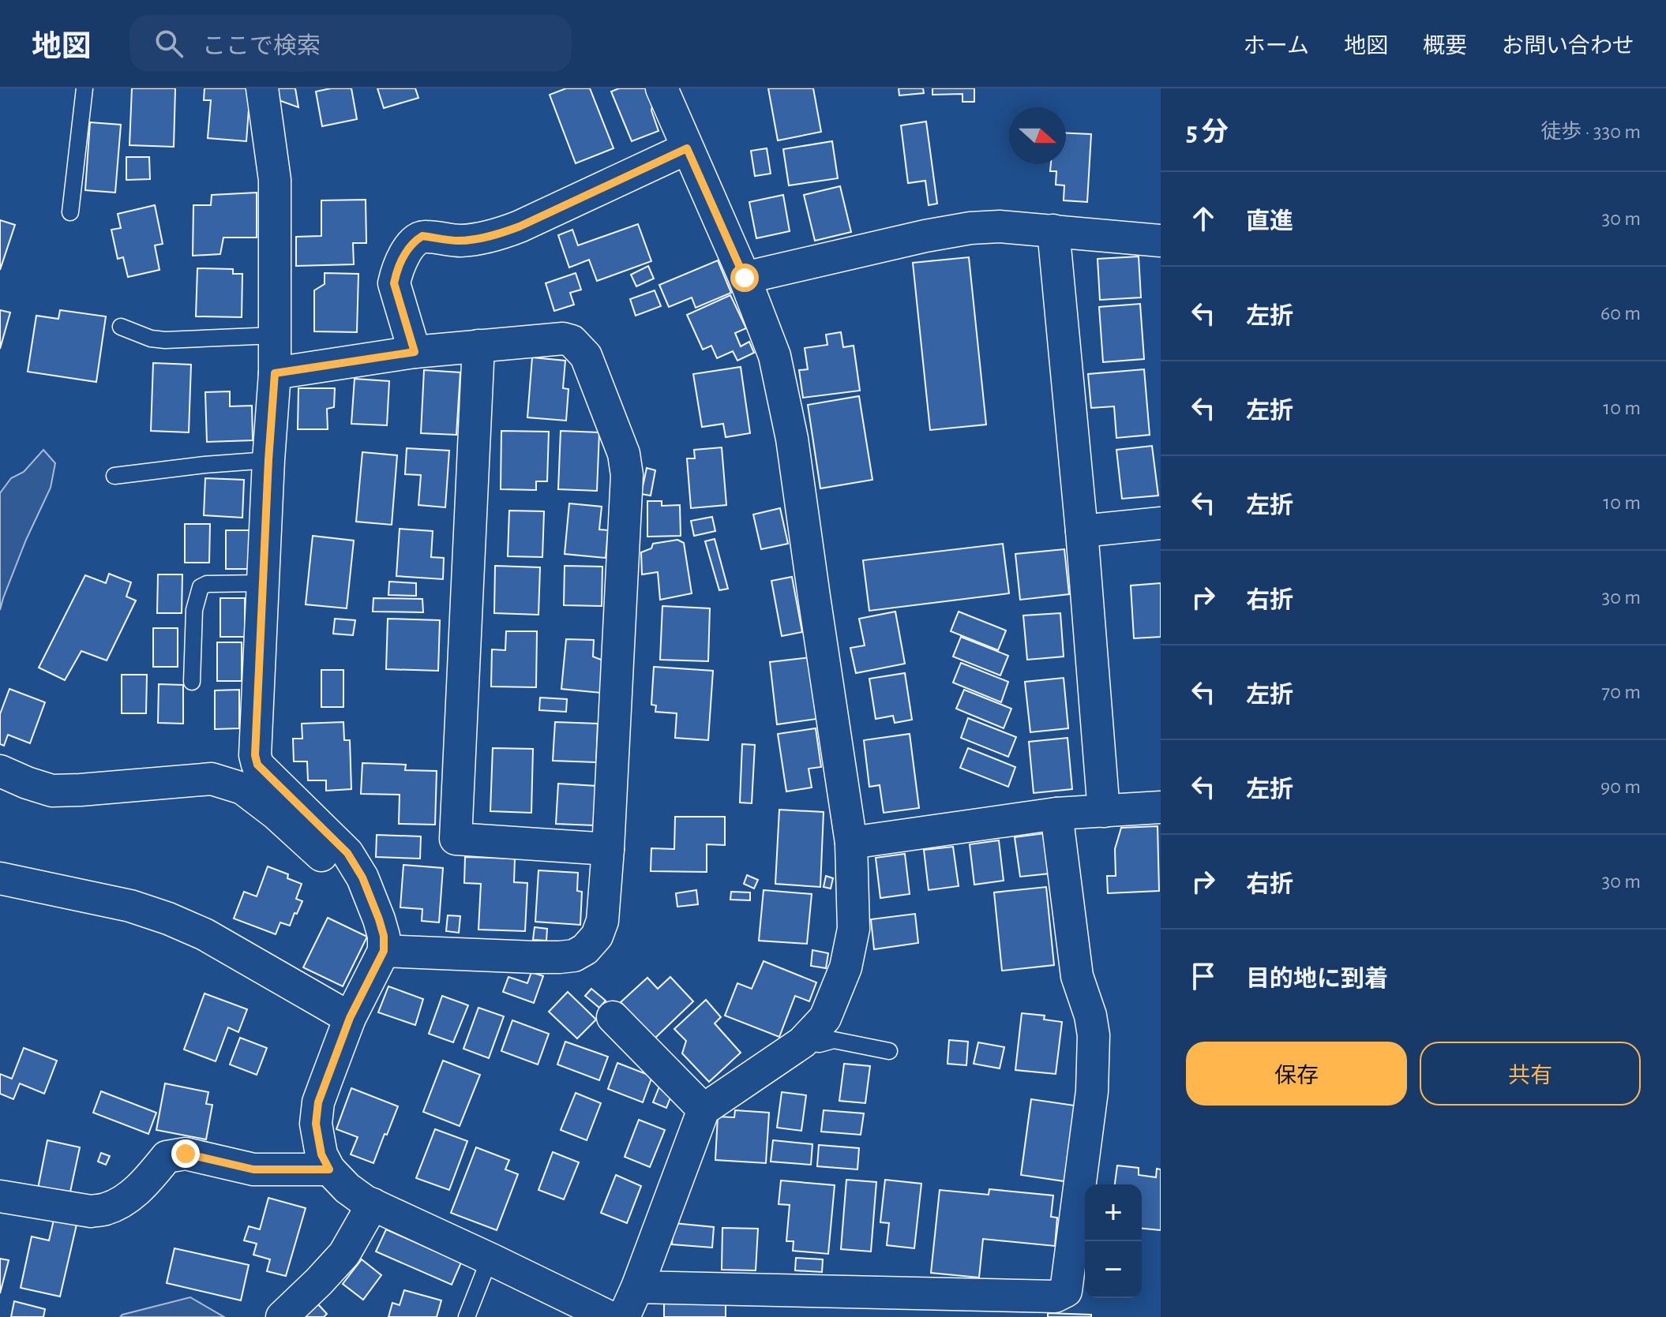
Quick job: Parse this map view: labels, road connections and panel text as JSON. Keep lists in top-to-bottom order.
{
  "north": "right",
  "page": {
    "header": "地図",
    "search": "ここで検索",
    "nav": [
      "ホーム",
      "地図",
      "概要",
      "お問い合わせ"
    ],
    "heading": ["5 分", "徒歩 · 330 m"],
    "list": [
      ["直進", "30 m"],
      ["左折", "60 m"],
      ["左折", "10 m"],
      ["左折", "10 m"],
      ["右折", "30 m"],
      ["左折", "70 m"],
      ["左折", "90 m"],
      ["右折", "30 m"],
      "目的地に到着"
    ],
    "buttons": ["保存", "共有"],
    "map_buttons": ["+", "−"]
  }
}
